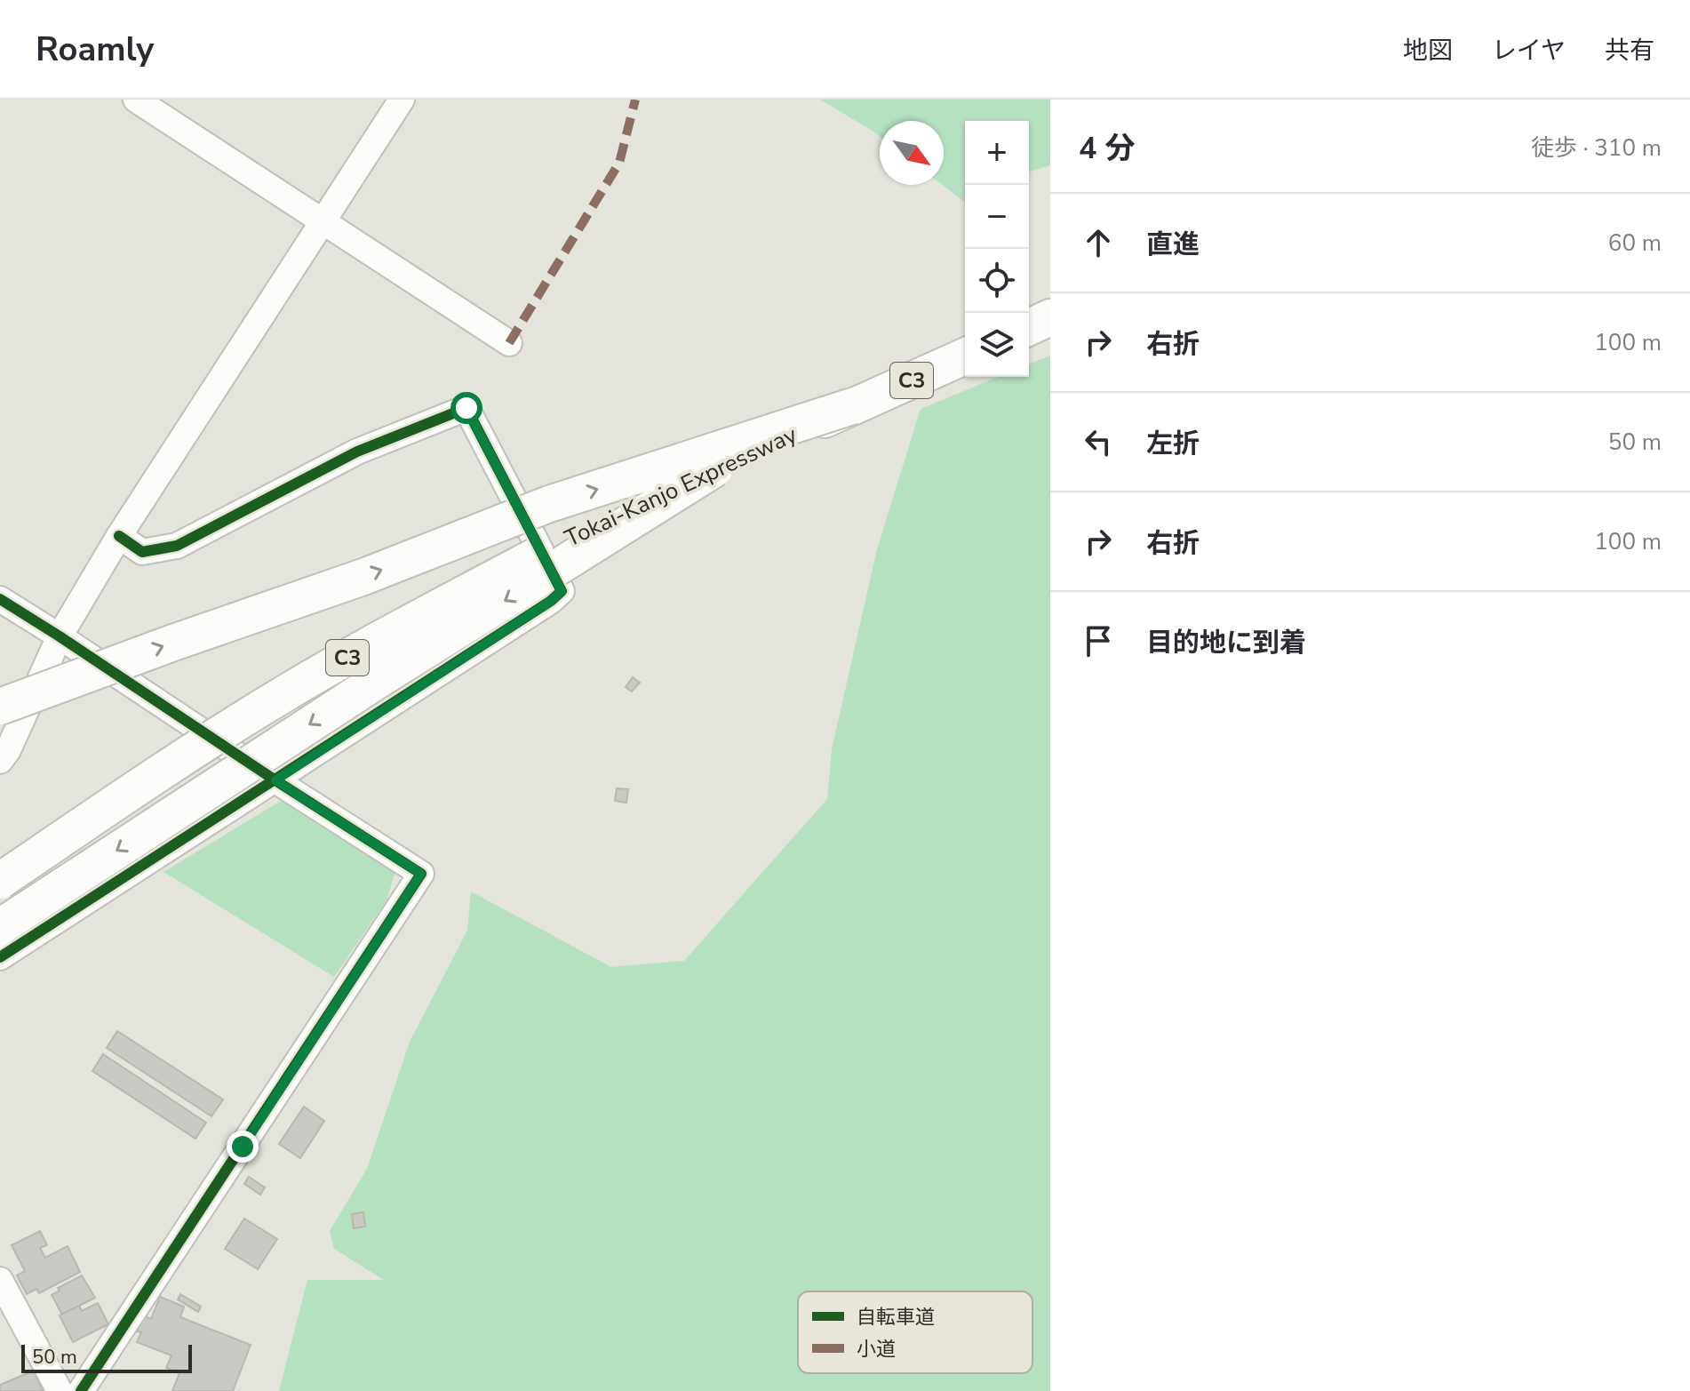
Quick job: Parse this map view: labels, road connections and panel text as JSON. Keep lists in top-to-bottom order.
{
  "streets": {
    "highway": ["C3", "Tokai-Kanjo Expressway"]
  },
  "legend": ["自転車道", "小道"],
  "scale_bar": "50 m",
  "north": "bottom right",
  "page": {
    "header": "Roamly",
    "nav": ["地図", "レイヤ", "共有"],
    "heading": ["4 分", "徒歩 · 310 m"],
    "map_buttons": ["+", "−"],
    "list": [
      ["直進", "60 m"],
      ["右折", "100 m"],
      ["左折", "50 m"],
      ["右折", "100 m"],
      "目的地に到着"
    ],
    "scale": "50 m"
  }
}
